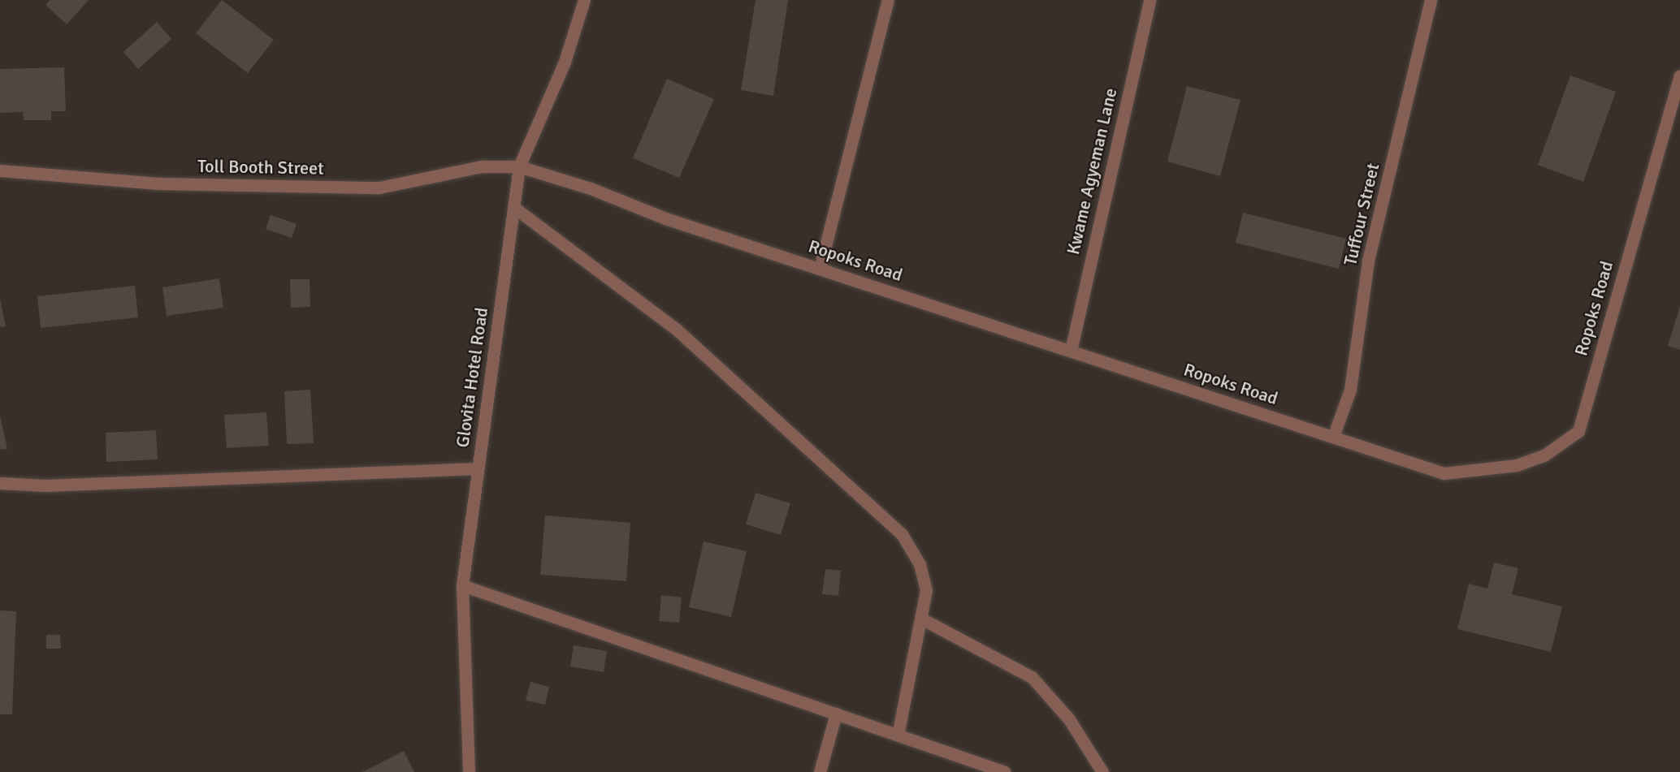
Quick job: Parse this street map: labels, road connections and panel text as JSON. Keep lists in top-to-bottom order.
{
  "streets": {
    "street": [
      "Toll Booth Street",
      "Kwame Agyeman Lane",
      "Tuffour Street",
      "Ropoks Road",
      "Glovita Hotel Road"
    ]
  },
  "crossings": [
    ["Toll Booth Street", "Ropoks Road"],
    ["Toll Booth Street", "Glovita Hotel Road"],
    ["Kwame Agyeman Lane", "Ropoks Road"],
    ["Tuffour Street", "Ropoks Road"],
    ["Ropoks Road", "Glovita Hotel Road"]
  ]
}
